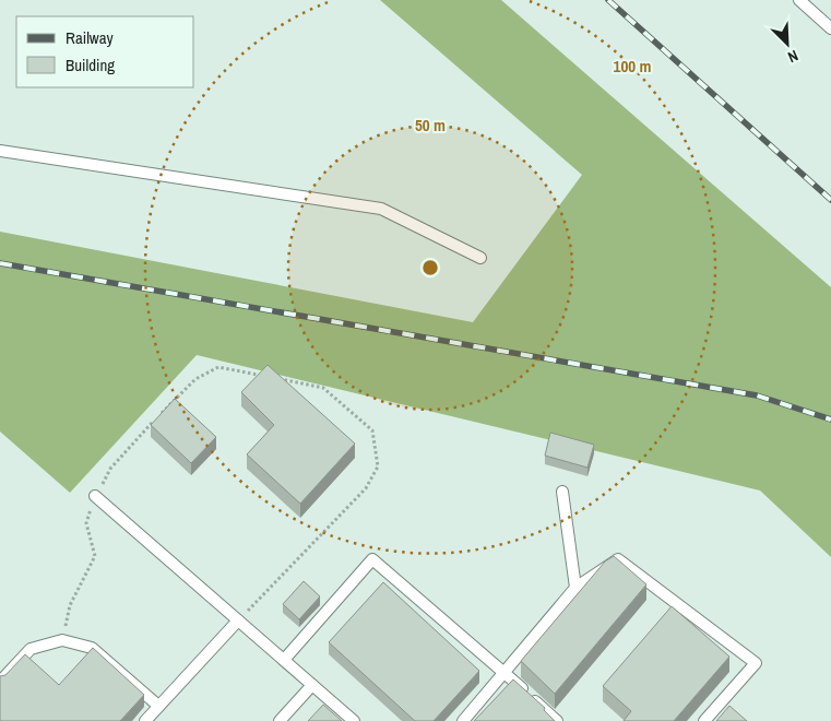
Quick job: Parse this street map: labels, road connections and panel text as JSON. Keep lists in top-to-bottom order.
{
  "legend": ["Railway", "Building"],
  "north": "bottom right",
  "rings": ["100 m", "50 m"]
}
